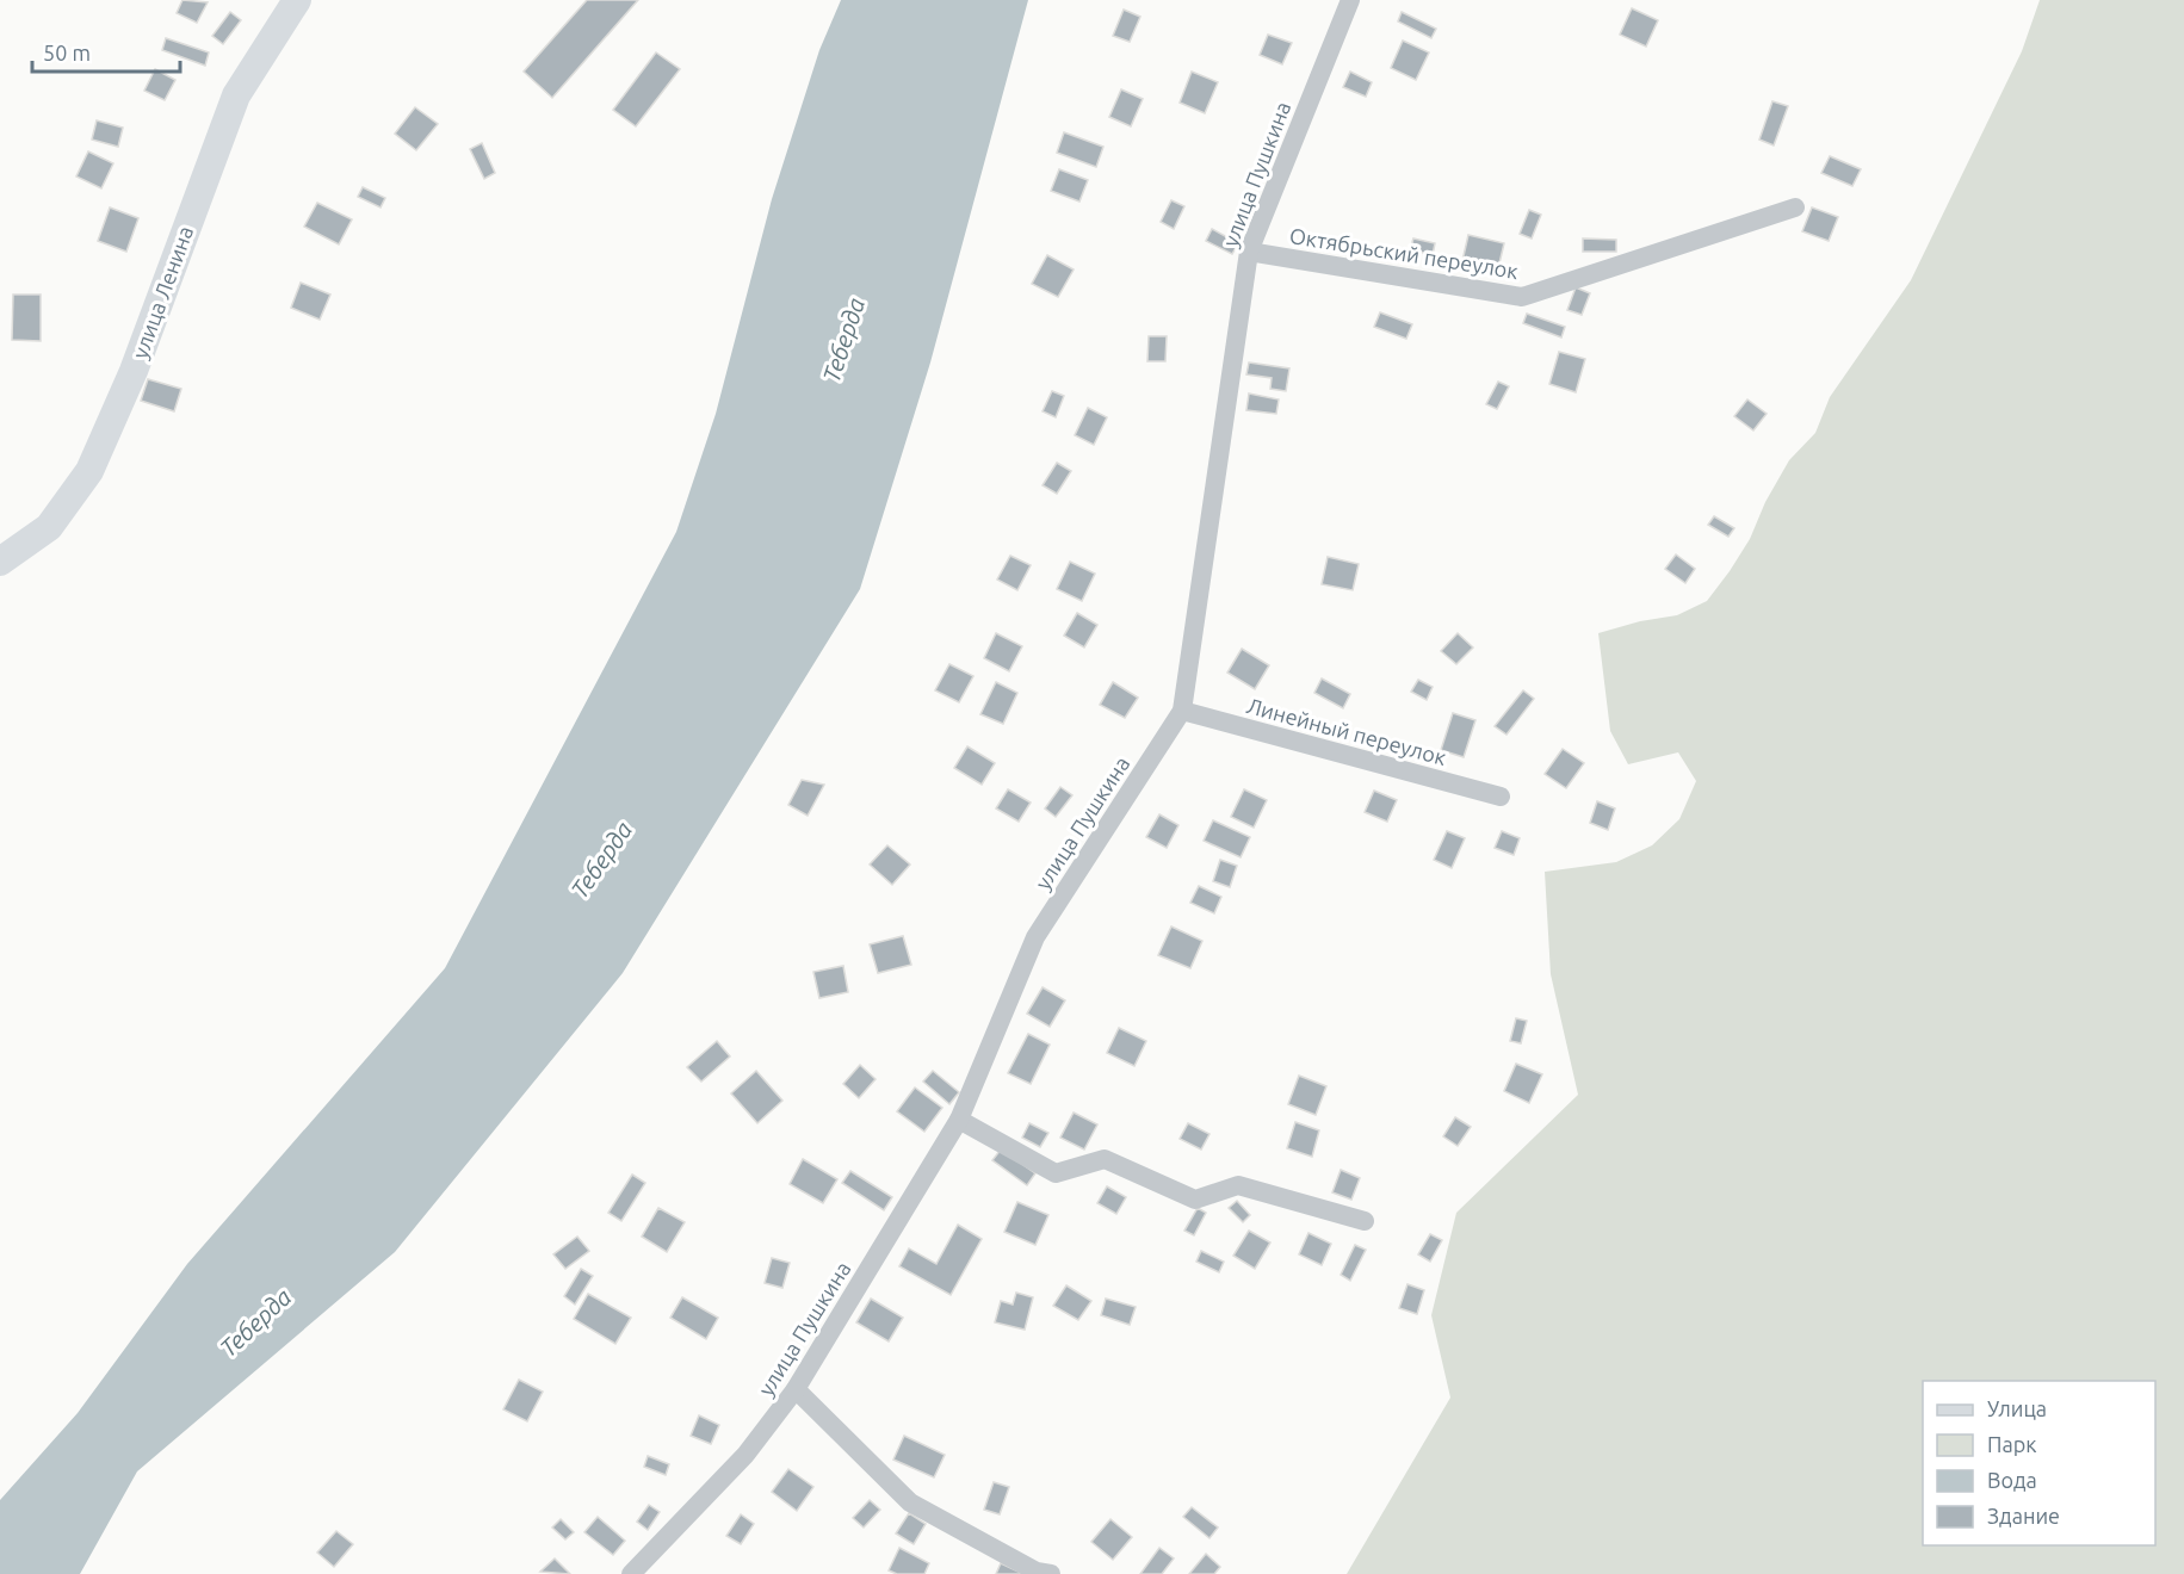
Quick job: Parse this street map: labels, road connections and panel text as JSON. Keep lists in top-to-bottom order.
{
  "streets": {
    "main road": ["улица Ленина"],
    "street": ["улица Пушкина", "Октябрьский переулок", "Линейный переулок"]
  },
  "crossings": [
    ["улица Пушкина", "Октябрьский переулок"],
    ["улица Пушкина", "Линейный переулок"]
  ],
  "water": ["Теберда"],
  "legend": [
    "Улица",
    "Парк",
    "Вода",
    "Здание"
  ],
  "scale_bar": "50 m"
}
